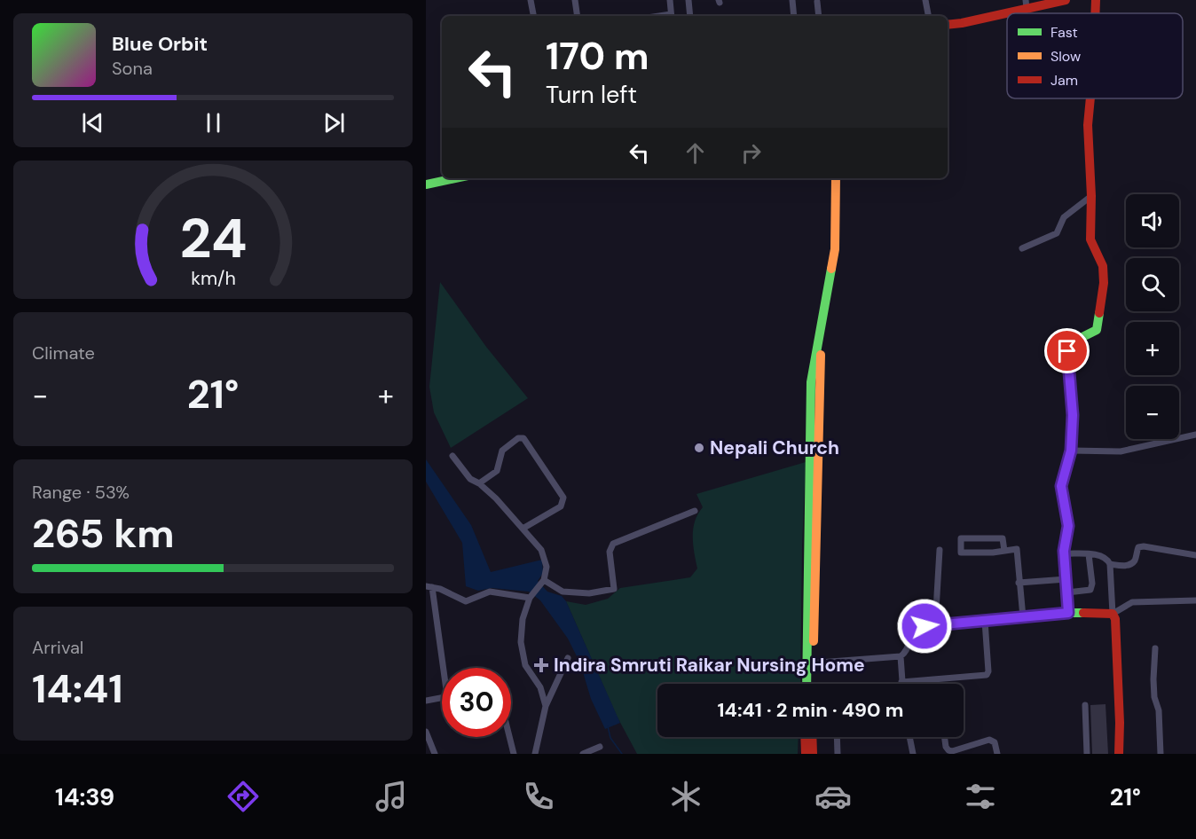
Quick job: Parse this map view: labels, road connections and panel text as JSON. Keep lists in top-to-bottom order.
{
  "places": {
    "other": ["Nepali Church"],
    "health": ["Indira Smruti Raikar Nursing Home"]
  },
  "legend": ["Fast", "Slow", "Jam"],
  "page": {
    "turn": ["170 m", "Turn left"],
    "song": ["Blue Orbit", "Sona"],
    "map_buttons": ["+", "−"],
    "tile": [
      "Climate",
      ["Range · 53%", "265 km"],
      ["Arrival", "14:41"]
    ],
    "heat": ["−", "21°", "+"],
    "limit": "30",
    "trip": "14:41 · 2 min · 490 m",
    "tabs": ["14:39", "21°"],
    "gauge": ["24", "km/h"]
  }
}
